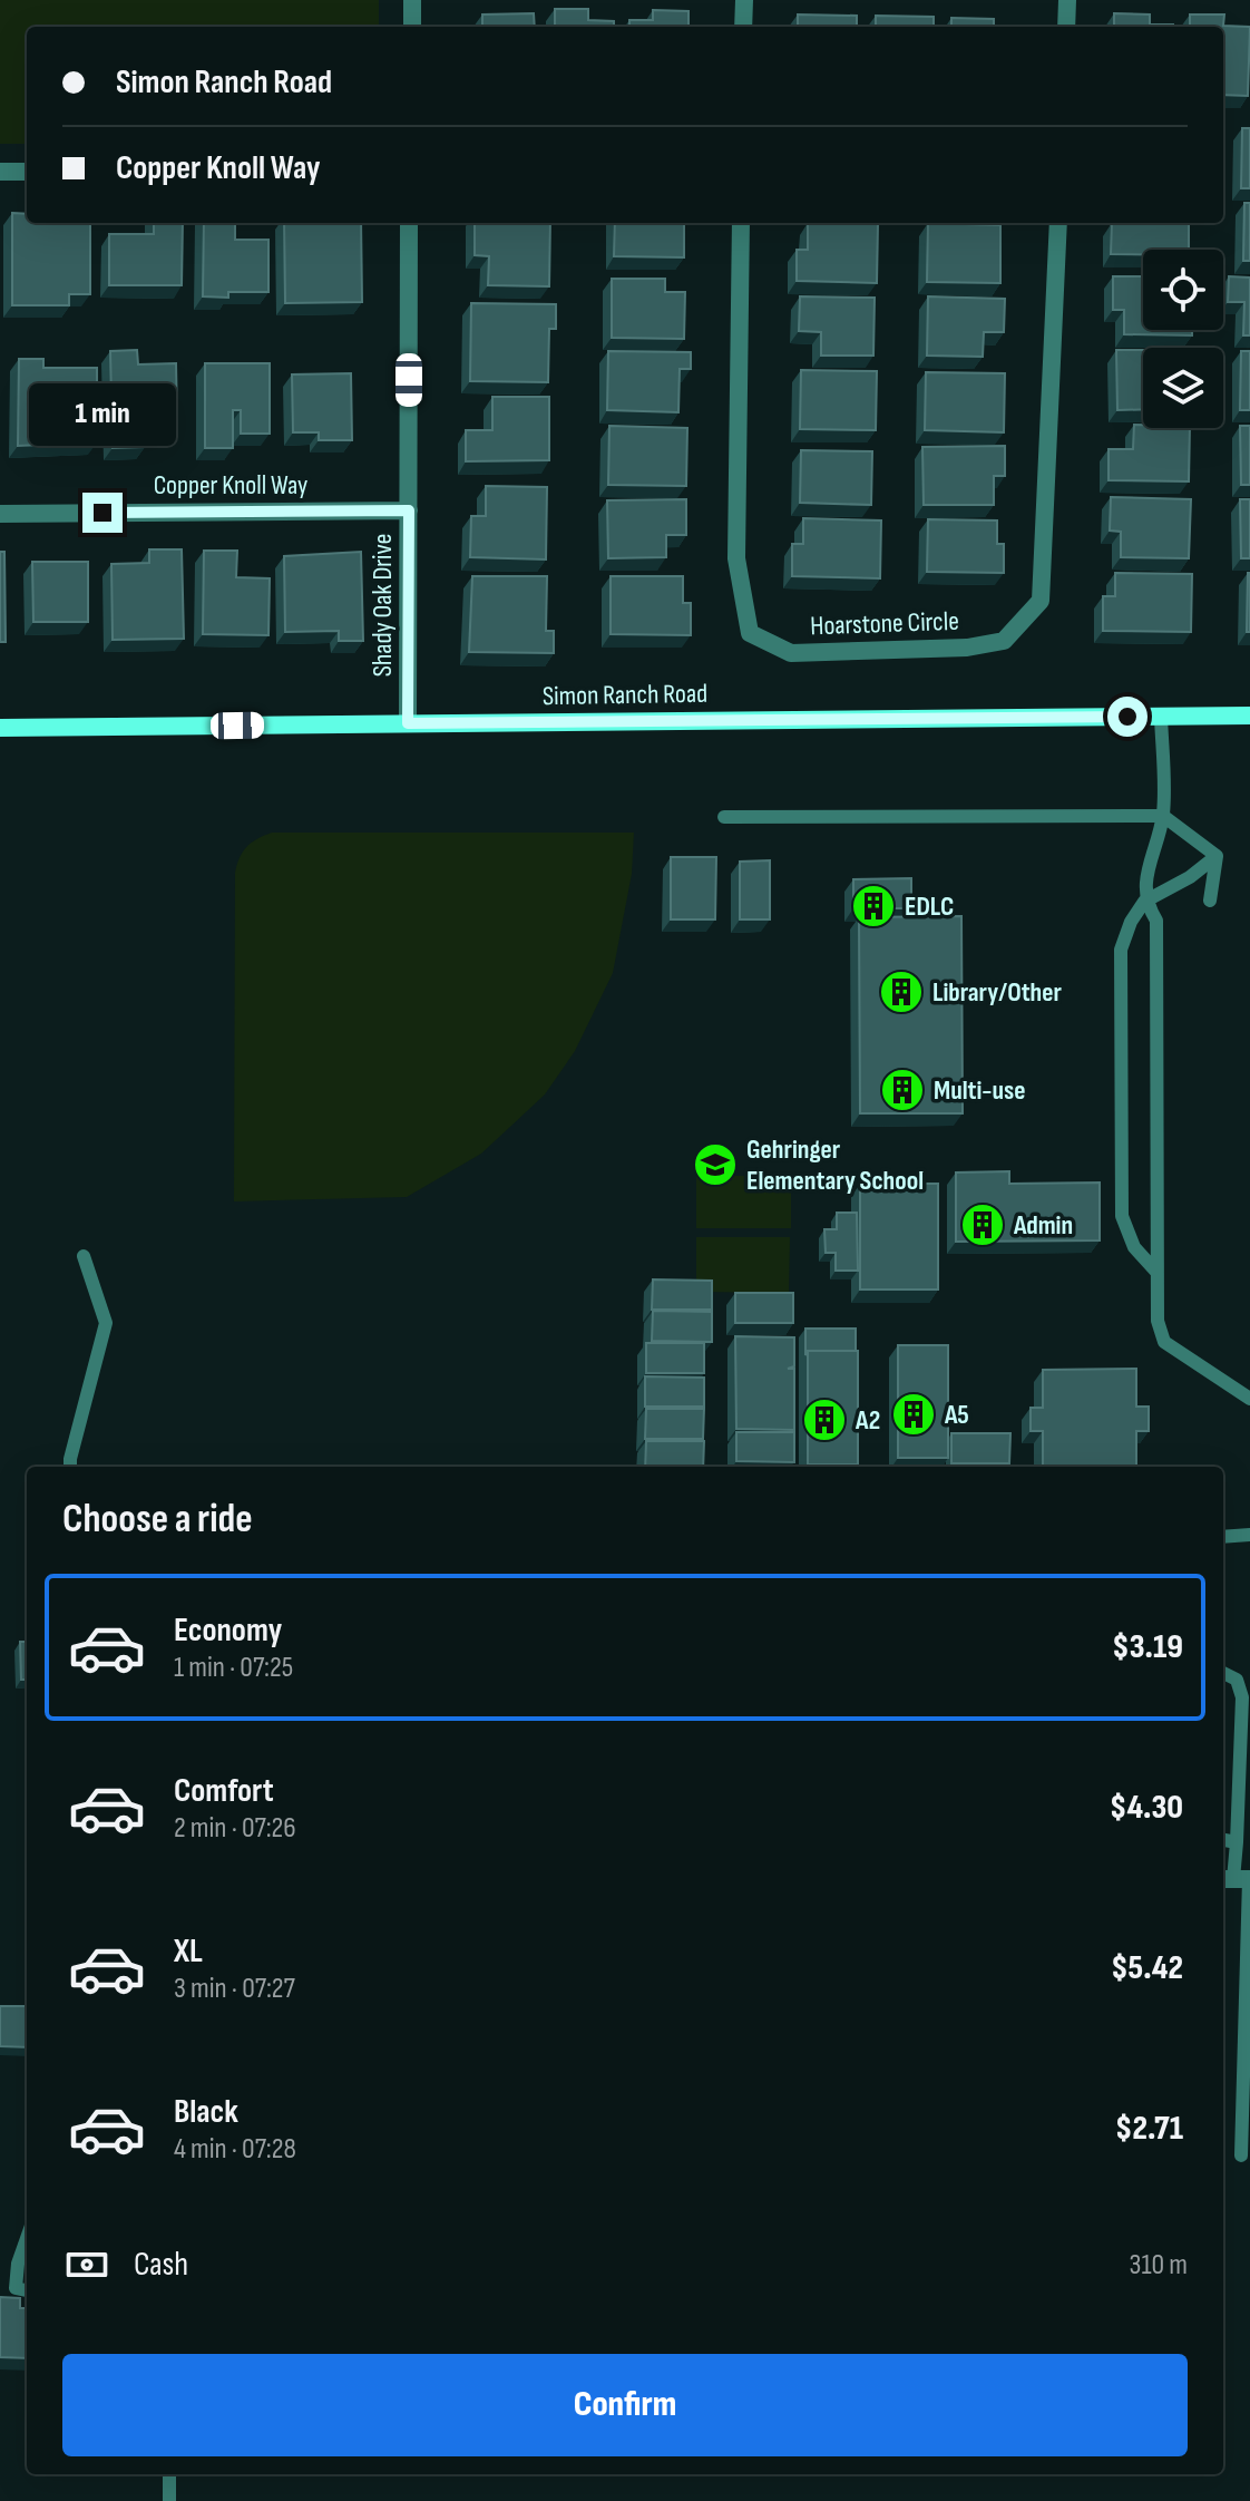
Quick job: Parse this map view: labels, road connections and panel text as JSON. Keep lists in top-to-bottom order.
{
  "streets": {
    "street": [
      "Copper Knoll Way",
      "Shady Oak Drive",
      "Hoarstone Circle",
      "Simon Ranch Road"
    ]
  },
  "crossings": [
    ["Copper Knoll Way", "Shady Oak Drive"],
    ["Shady Oak Drive", "Simon Ranch Road"]
  ],
  "places": {
    "building": [
      "EDLC",
      "Library/Other",
      "Multi-use",
      "Admin",
      "A5",
      "A2"
    ],
    "school or university": ["Gehringer Elementary School"]
  },
  "page": {
    "banner": ["Simon Ranch Road", "Copper Knoll Way"],
    "bubble": "1 min",
    "heading": "Choose a ride",
    "list": [
      {
        "name": "Economy",
        "note": "1 min · 07:25",
        "value": "$3.19"
      },
      {
        "name": "Comfort",
        "note": "2 min · 07:26",
        "value": "$4.30"
      },
      {
        "name": "XL",
        "note": "3 min · 07:27",
        "value": "$5.42"
      },
      {
        "name": "Black",
        "note": "4 min · 07:28",
        "value": "$2.71"
      }
    ],
    "pay": ["Cash", "310 m"],
    "buttons": "Confirm"
  }
}
